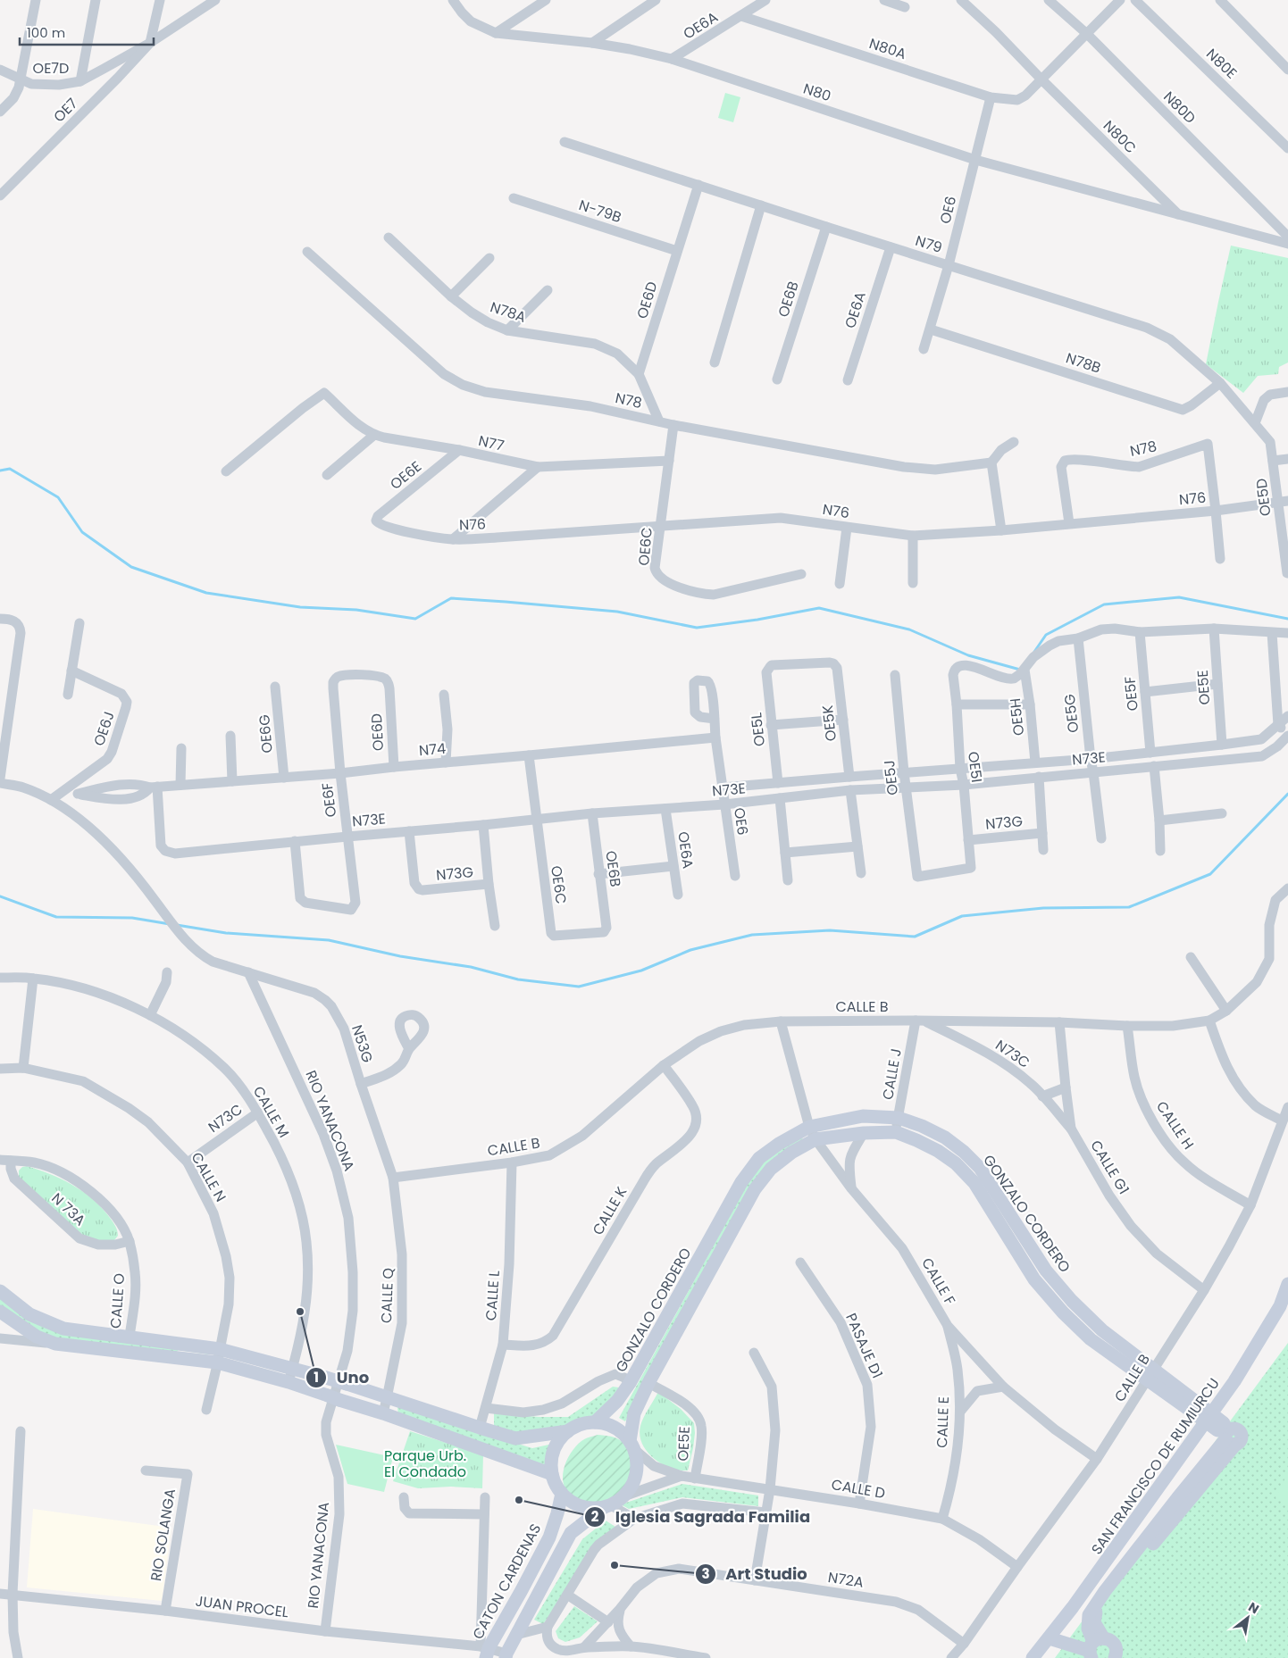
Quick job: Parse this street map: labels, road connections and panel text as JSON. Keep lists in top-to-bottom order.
{
  "streets": {
    "street": [
      "OE6A",
      "N80A",
      "N80E",
      "OE7D",
      "N80",
      "N80D",
      "OE7",
      "N80C",
      "OE6",
      "N-79B",
      "N79",
      "OE6B",
      "OE6D",
      "N78A",
      "N78B",
      "N78",
      "N77",
      "OE6E",
      "OE5D",
      "N76",
      "OE6C",
      "OE5E",
      "OE5F",
      "OE5G",
      "OE5H",
      "OE5K",
      "OE6J",
      "OE5L",
      "OE6G",
      "N74",
      "N73E",
      "OE5I",
      "OE5J",
      "OE6F",
      "N73G",
      "CALLE B",
      "N53G",
      "N73C",
      "CALLE J",
      "CALLE M",
      "RIO YANACONA",
      "CALLE H",
      "CALLE G1",
      "CALLE N",
      "N 73A",
      "CALLE K",
      "GONZALO CORDERO",
      "CALLE F",
      "CALLE Q",
      "CALLE L",
      "CALLE O",
      "PASAJE D1",
      "CALLE E",
      "SAN FRANCISCO DE RUMIURCU",
      "CALLE D",
      "RIO SOLANGA",
      "N72A",
      "CATON CARDENAS",
      "JUAN PROCEL"
    ]
  },
  "crossings": [
    ["OE6A", "N80A"],
    ["OE6A", "N80"],
    ["OE6A", "N79"],
    ["OE6A", "N73E"],
    ["N80A", "N80C"],
    ["N80A", "OE6"],
    ["OE7D", "OE7"],
    ["N80", "N80C"],
    ["N80", "OE6"],
    ["OE6", "N79"],
    ["OE6", "N78B"],
    ["OE6", "N74"],
    ["OE6", "N73E"],
    ["N-79B", "OE6D"],
    ["N79", "OE6B"],
    ["N79", "OE6D"],
    ["N79", "N78B"],
    ["N79", "OE5D"],
    ["OE6B", "OE6C"],
    ["OE6B", "N73E"],
    ["OE6D", "N78A"],
    ["OE6D", "N74"],
    ["OE6D", "OE6F"],
    ["N78", "N76"],
    ["N78", "OE6C"],
    ["N77", "OE6E"],
    ["N77", "OE6C"],
    ["OE6E", "N76"],
    ["OE5D", "N76"],
    ["N76", "OE6C"],
    ["OE6C", "N74"],
    ["OE6C", "N73E"],
    ["OE5E", "N73E"],
    ["OE5E", "GONZALO CORDERO"],
    ["OE5E", "CALLE D"],
    ["OE5F", "N73E"],
    ["OE5G", "N73E"],
    ["OE5H", "N73E"],
    ["OE5H", "OE5I"],
    ["OE5K", "OE5L"],
    ["OE5K", "N73E"],
    ["OE5L", "N73E"],
    ["OE6G", "N74"],
    ["N74", "N73E"],
    ["N74", "OE6F"],
    ["N73E", "OE5I"],
    ["N73E", "OE5J"],
    ["N73E", "OE6F"],
    ["N73E", "N73G"],
    ["OE5I", "OE5J"],
    ["OE5I", "N73G"],
    ["CALLE B", "N53G"],
    ["CALLE B", "N73C"],
    ["CALLE B", "CALLE J"],
    ["CALLE B", "CALLE H"],
    ["CALLE B", "CALLE G1"],
    ["CALLE B", "CALLE K"],
    ["CALLE B", "GONZALO CORDERO"],
    ["CALLE B", "CALLE F"],
    ["CALLE B", "CALLE Q"],
    ["CALLE B", "CALLE L"],
    ["CALLE B", "CALLE D"],
    ["CALLE B", "N72A"],
    ["N53G", "RIO YANACONA"],
    ["N53G", "CALLE Q"],
    ["N73C", "CALLE J"],
    ["N73C", "CALLE M"],
    ["N73C", "CALLE G1"],
    ["N73C", "CALLE N"],
    ["CALLE J", "GONZALO CORDERO"],
    ["RIO YANACONA", "JUAN PROCEL"],
    ["N 73A", "CALLE O"],
    ["CALLE K", "CALLE L"],
    ["GONZALO CORDERO", "CALLE F"],
    ["GONZALO CORDERO", "CALLE D"],
    ["GONZALO CORDERO", "CATON CARDENAS"],
    ["CALLE F", "CALLE E"],
    ["PASAJE D1", "CALLE D"],
    ["CALLE E", "CALLE D"],
    ["CALLE D", "CATON CARDENAS"],
    ["RIO SOLANGA", "JUAN PROCEL"],
    ["CATON CARDENAS", "JUAN PROCEL"]
  ],
  "parks": ["Parque Urb. El Condado"],
  "places": ["Uno", "Iglesia Sagrada Familia", "Art Studio"],
  "scale_bar": "100 m",
  "north": "top right"
}
